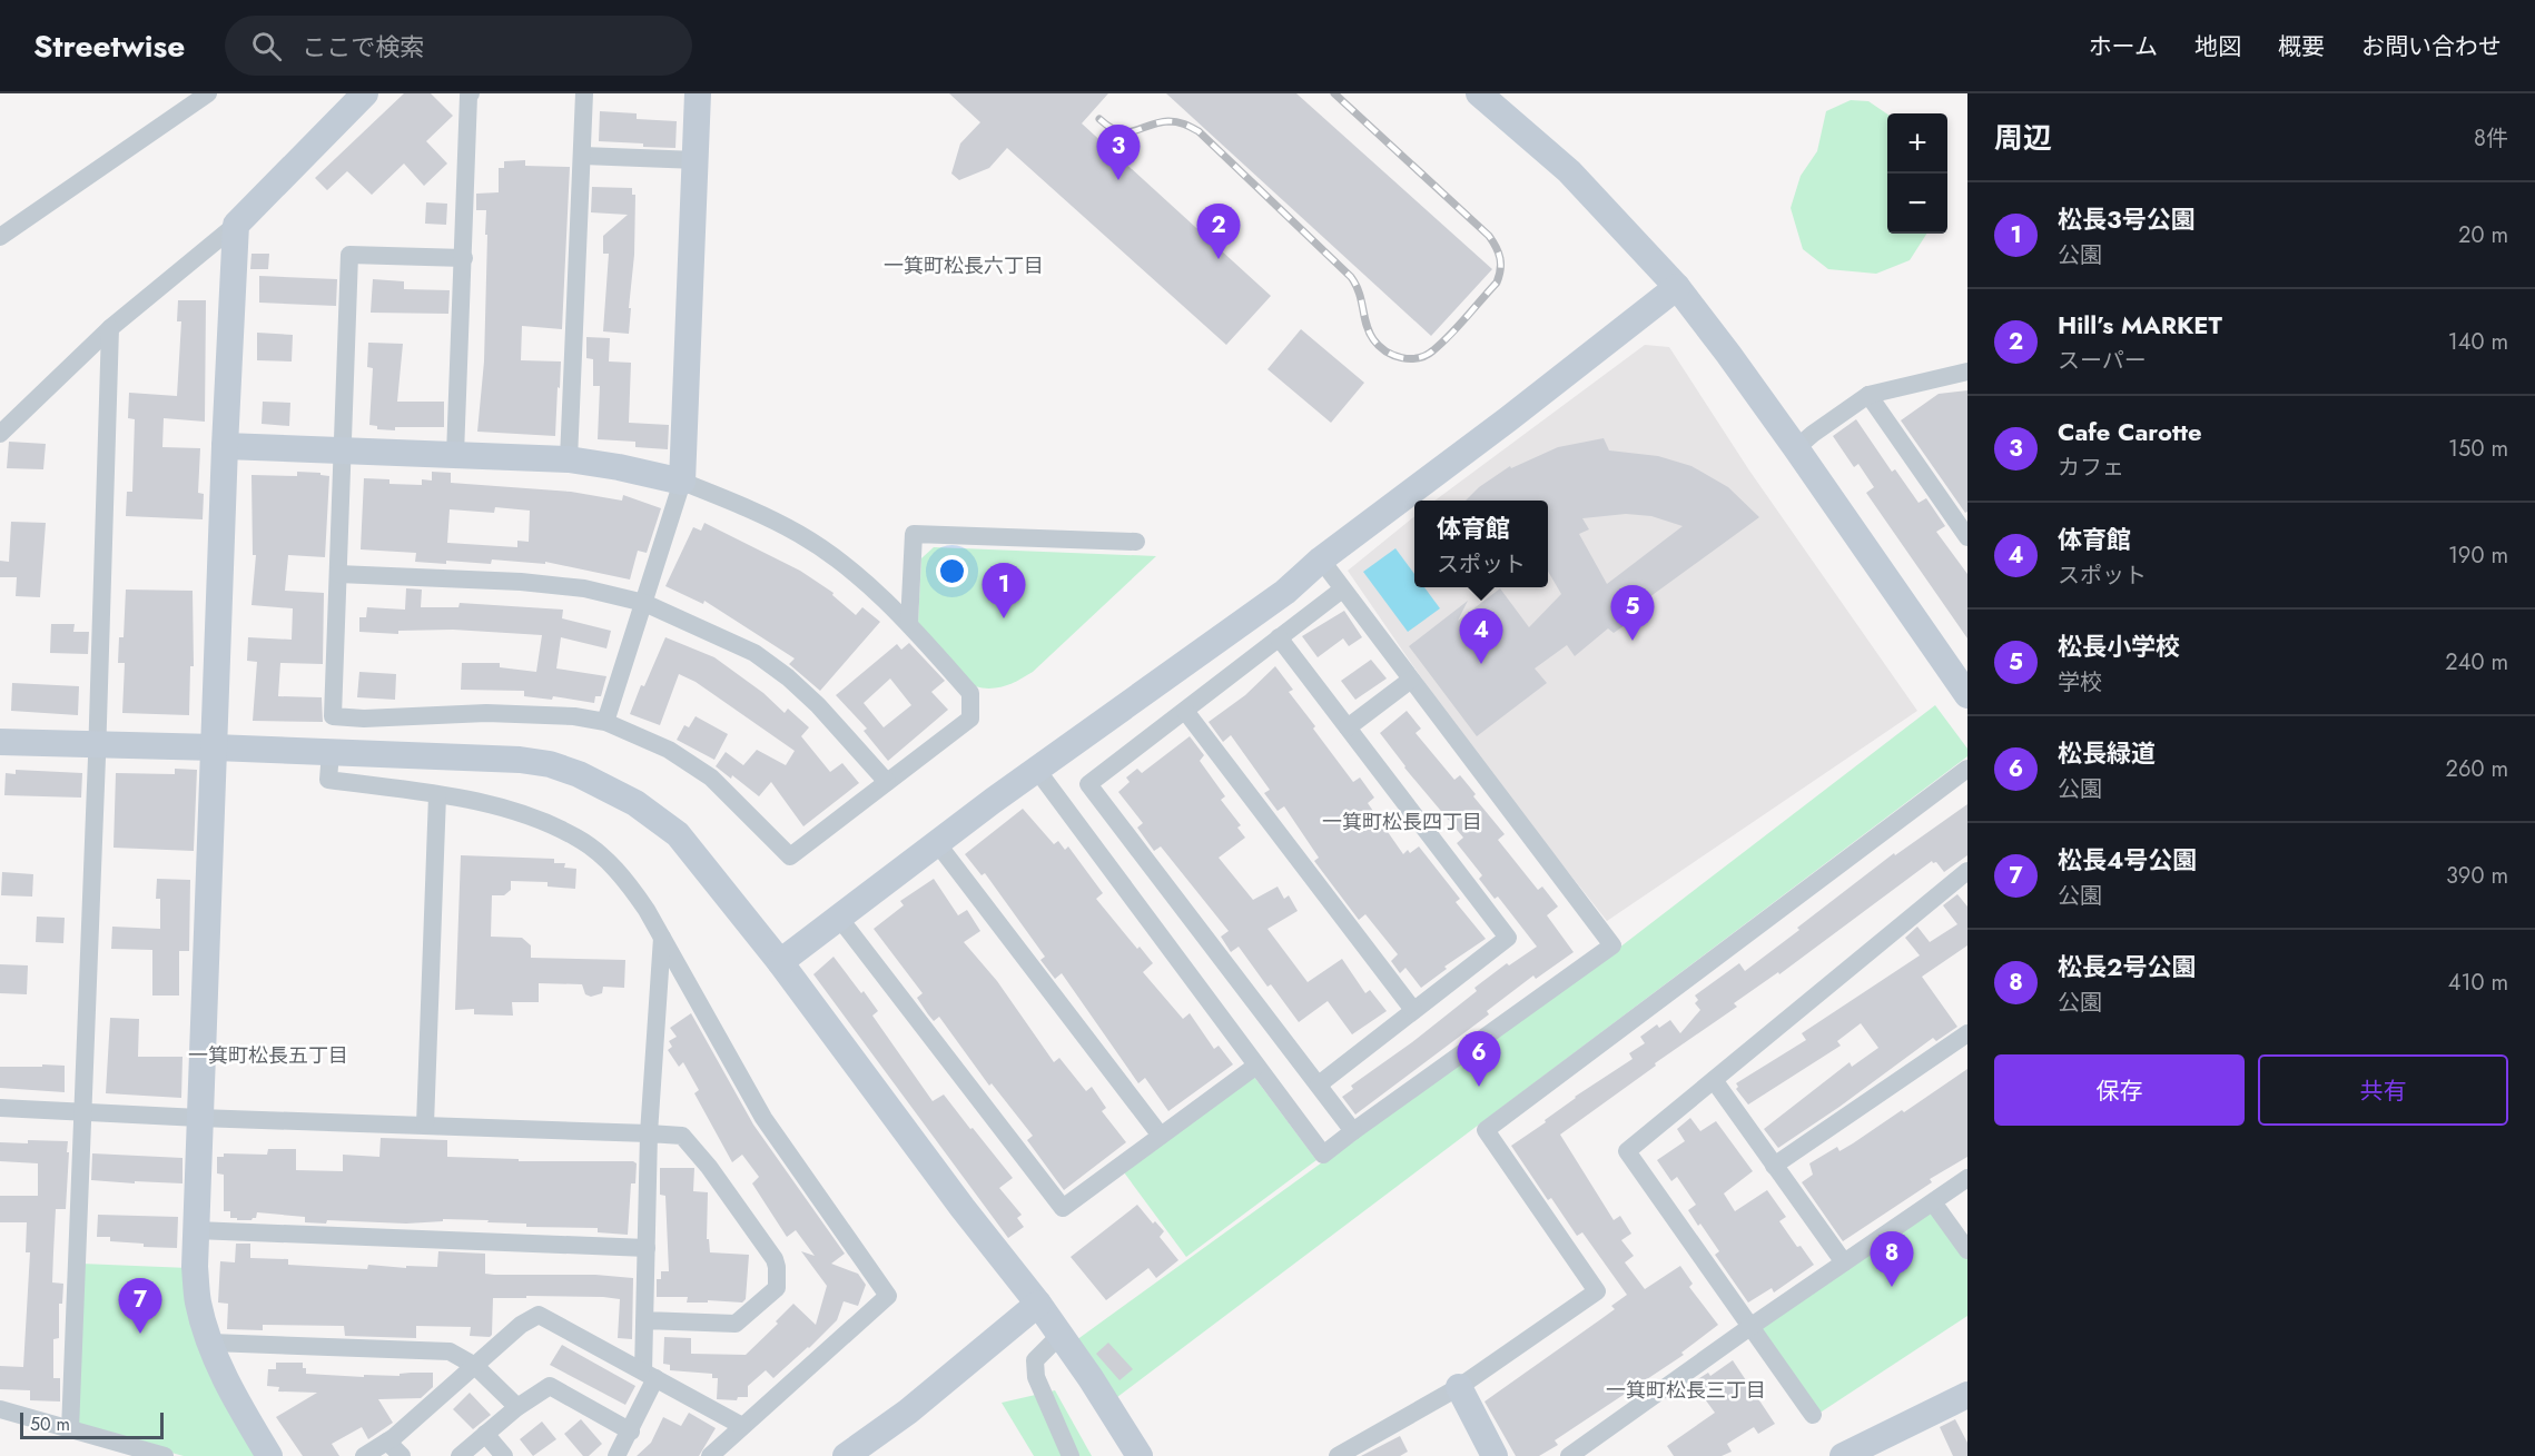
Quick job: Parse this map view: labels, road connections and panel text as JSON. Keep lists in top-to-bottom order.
{
  "districts": [
    "一箕町松長六丁目",
    "一箕町松長四丁目",
    "一箕町松長五丁目",
    "一箕町松長三丁目"
  ],
  "scale_bar": "50 m",
  "page": {
    "header": "Streetwise",
    "search": "ここで検索",
    "nav": [
      "ホーム",
      "地図",
      "概要",
      "お問い合わせ"
    ],
    "heading": ["周辺", "8件"],
    "map_buttons": ["+", "−"],
    "pins": [
      "3",
      "2",
      "1",
      "5",
      "4",
      "6",
      "8",
      "7"
    ],
    "list": [
      {
        "mark": "1",
        "name": "松長3号公園",
        "note": "公園",
        "value": "20 m"
      },
      {
        "mark": "2",
        "name": "Hill’s MARKET",
        "note": "スーパー",
        "value": "140 m"
      },
      {
        "mark": "3",
        "name": "Cafe Carotte",
        "note": "カフェ",
        "value": "150 m"
      },
      {
        "mark": "4",
        "name": "体育館",
        "note": "スポット",
        "value": "190 m"
      },
      {
        "mark": "5",
        "name": "松長小学校",
        "note": "学校",
        "value": "240 m"
      },
      {
        "mark": "6",
        "name": "松長緑道",
        "note": "公園",
        "value": "260 m"
      },
      {
        "mark": "7",
        "name": "松長4号公園",
        "note": "公園",
        "value": "390 m"
      },
      {
        "mark": "8",
        "name": "松長2号公園",
        "note": "公園",
        "value": "410 m"
      }
    ],
    "popup": ["体育館", "スポット"],
    "buttons": ["保存", "共有"],
    "scale": "50 m"
  }
}
